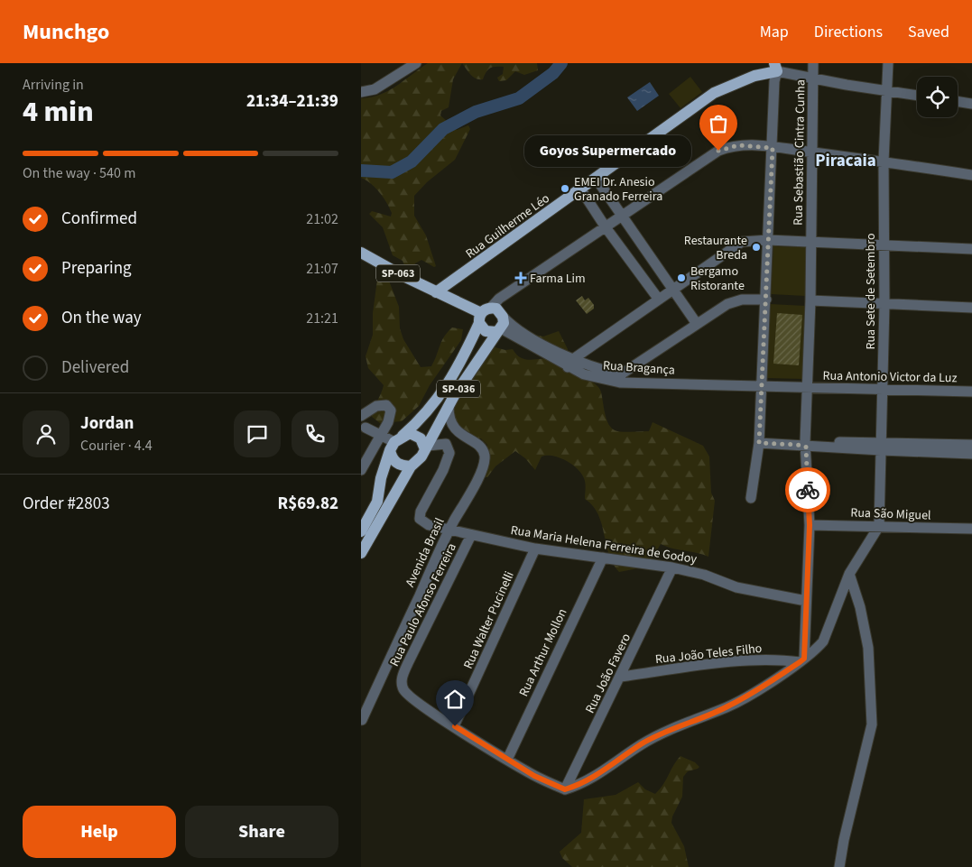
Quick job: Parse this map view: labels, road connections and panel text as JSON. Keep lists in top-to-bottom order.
{
  "streets": {
    "main road": ["Rua Guilherme Léo", "SP-063", "SP-036"],
    "street": [
      "Rua Sebastião Cintra Cunha",
      "Rua Sete de Setembro",
      "Rua Bragança",
      "Rua Antonio Victor da Luz",
      "Rua São Miguel",
      "Rua Maria Helena Ferreira de Godoy",
      "Avenida Brasil",
      "Rua Paulo Afonso Ferreira",
      "Rua Walter Pucinelli",
      "Rua Arthur Mollon",
      "Rua João Teles Filho",
      "Rua João Favero"
    ]
  },
  "crossings": [
    ["Rua Sebastião Cintra Cunha", "Rua Bragança"],
    ["Rua Sebastião Cintra Cunha", "Rua Antonio Victor da Luz"],
    ["Rua Sebastião Cintra Cunha", "Rua São Miguel"],
    ["Rua Sebastião Cintra Cunha", "Rua Maria Helena Ferreira de Godoy"],
    ["Rua Sebastião Cintra Cunha", "Rua João Teles Filho"],
    ["Rua Guilherme Léo", "SP-063"],
    ["Rua Sete de Setembro", "Rua Antonio Victor da Luz"],
    ["Rua Sete de Setembro", "Rua São Miguel"],
    ["Rua Bragança", "Rua Antonio Victor da Luz"],
    ["Rua Bragança", "SP-036"],
    ["SP-036", "Rua Maria Helena Ferreira de Godoy"],
    ["SP-036", "Avenida Brasil"],
    ["Rua Maria Helena Ferreira de Godoy", "Avenida Brasil"],
    ["Rua Maria Helena Ferreira de Godoy", "Rua Paulo Afonso Ferreira"],
    ["Rua Maria Helena Ferreira de Godoy", "Rua Walter Pucinelli"],
    ["Rua Maria Helena Ferreira de Godoy", "Rua Arthur Mollon"],
    ["Rua Maria Helena Ferreira de Godoy", "Rua João Favero"],
    ["Rua Paulo Afonso Ferreira", "Rua Walter Pucinelli"],
    ["Rua João Teles Filho", "Rua João Favero"]
  ],
  "districts": ["Piracaia"],
  "places": {
    "other": [
      "Goyos Supermercado",
      "EMEI Dr. Anesio Granado Ferreira",
      "Restaurante Breda",
      "Bergamo Ristorante"
    ],
    "health": ["Farma Lim"]
  },
  "page": {
    "header": "Munchgo",
    "nav": ["Map", "Directions", "Saved"],
    "heading": ["4 min", "Arriving in", "21:34–21:39"],
    "panel": [
      "Jordan",
      "Courier · 4.4",
      "Order #2803",
      "R$69.82"
    ],
    "bubble": "Goyos Supermercado",
    "bar": "On the way · 540 m",
    "list": [
      ["Confirmed", "21:02"],
      ["Preparing", "21:07"],
      ["On the way", "21:21"],
      "Delivered"
    ],
    "buttons": ["Help", "Share"]
  }
}
